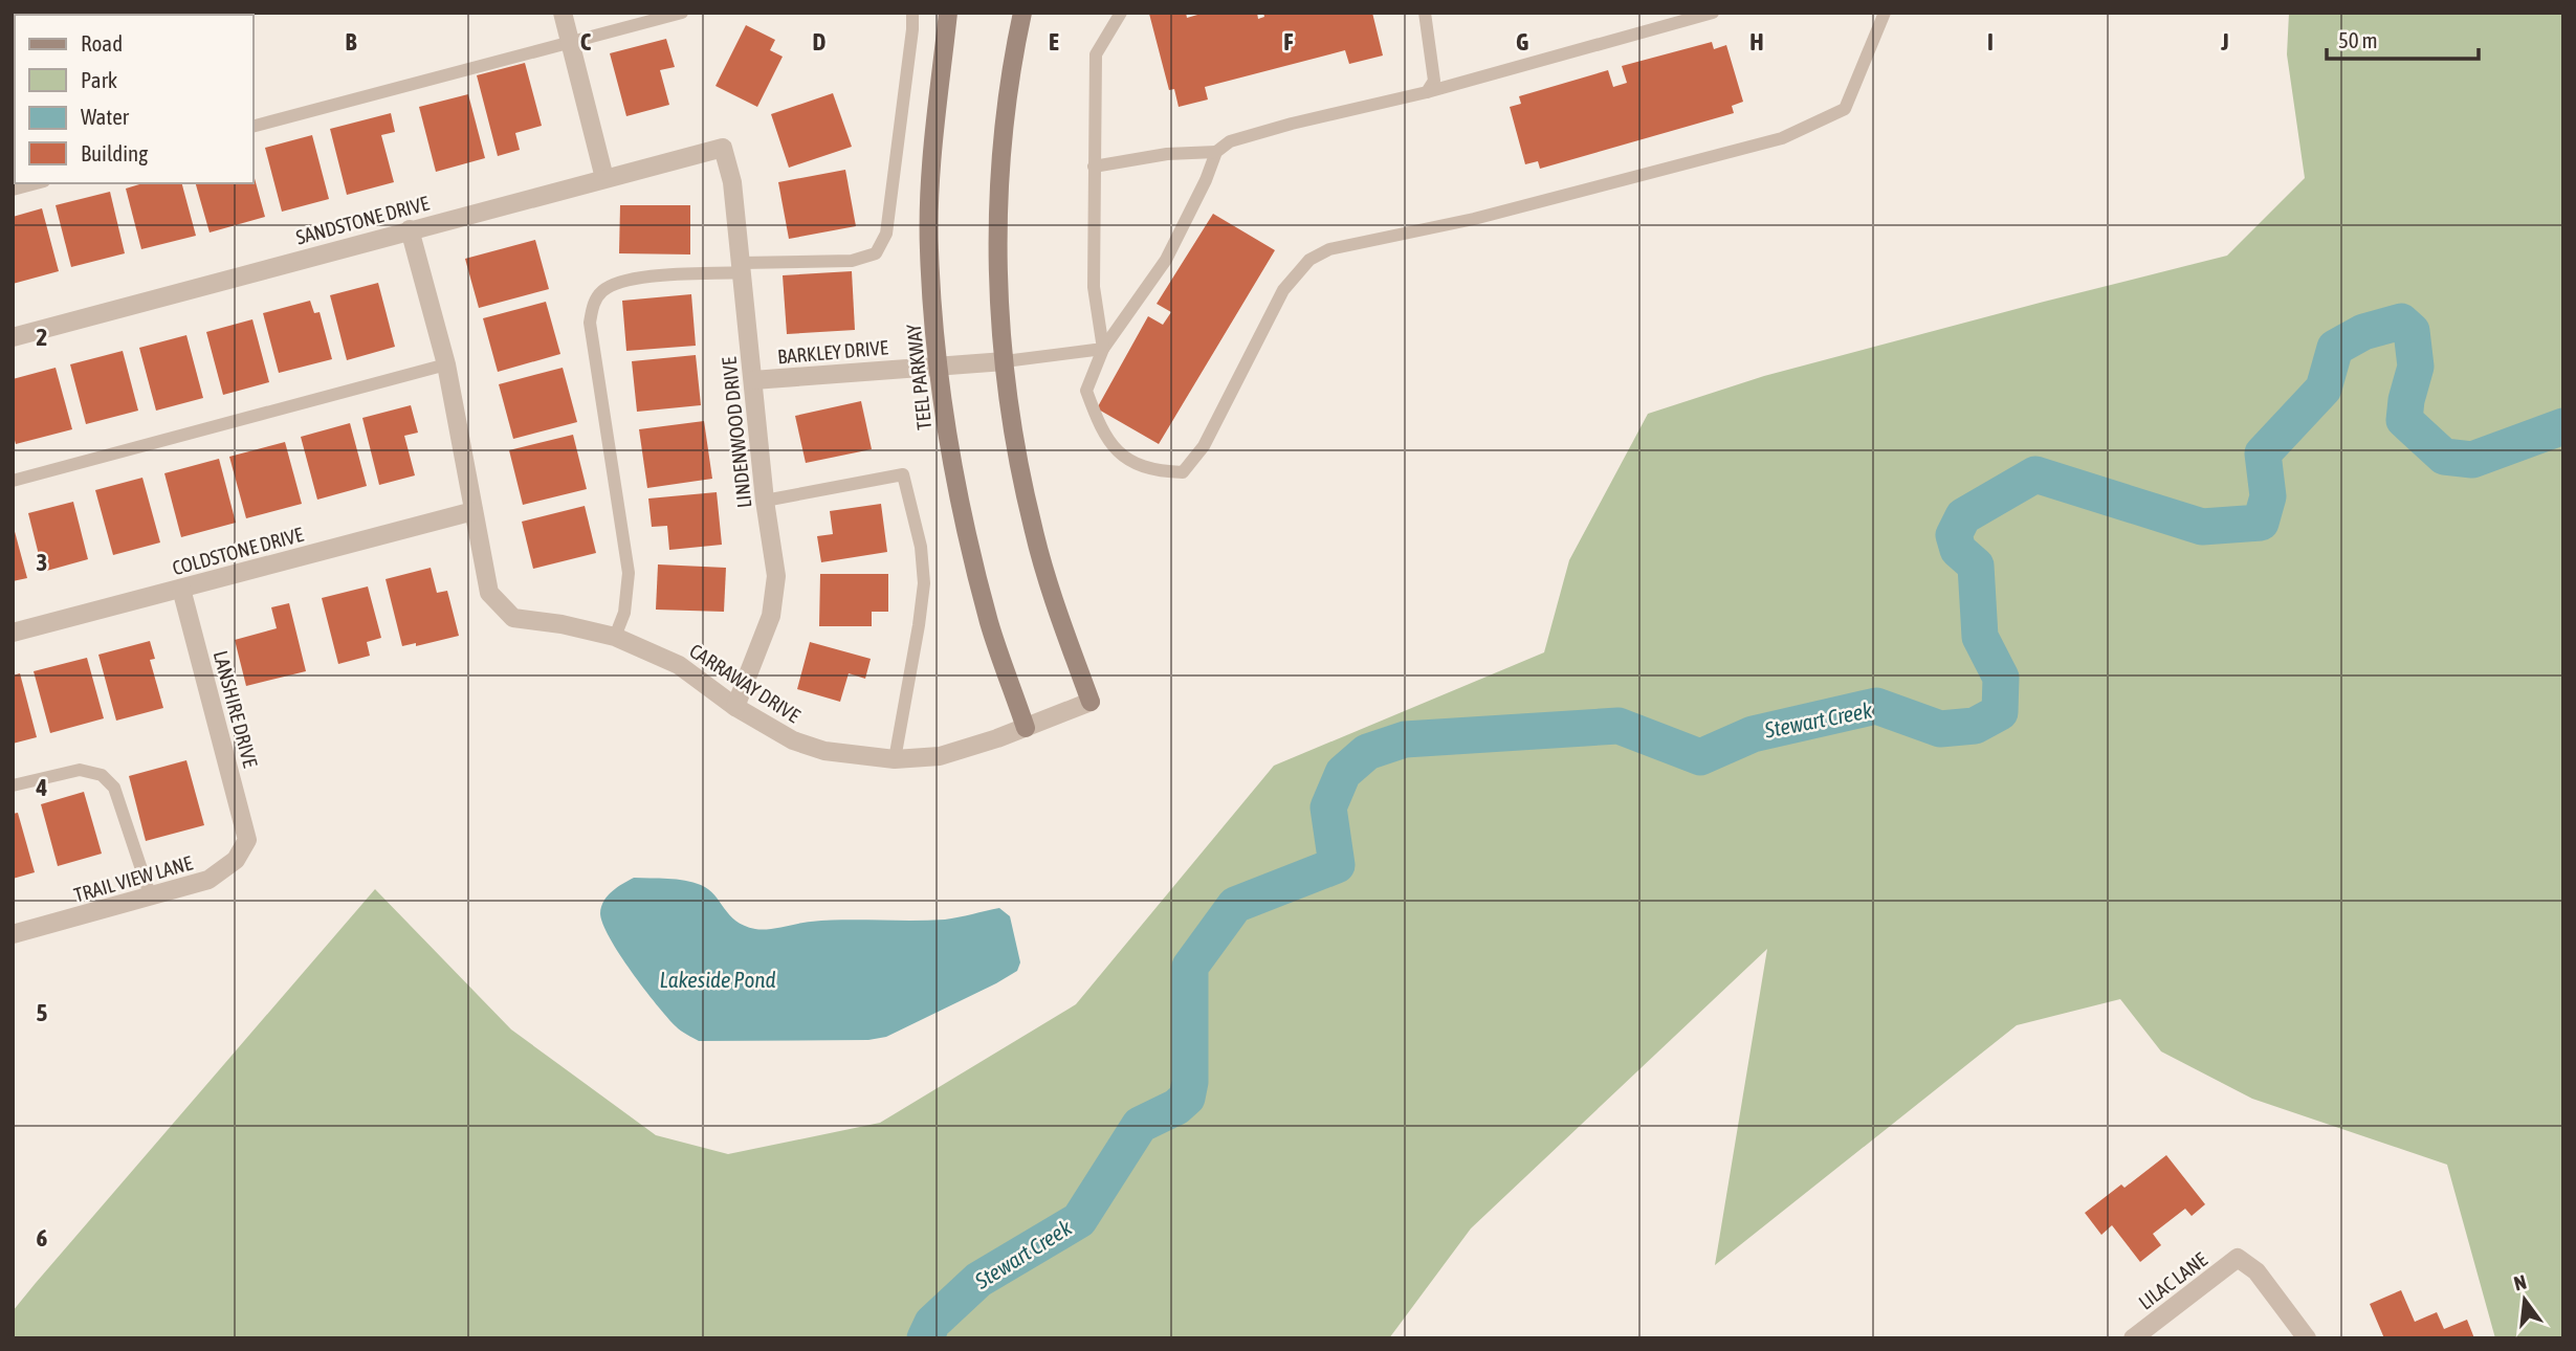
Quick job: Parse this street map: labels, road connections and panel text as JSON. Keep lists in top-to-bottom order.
{
  "streets": {
    "street": [
      "SANDSTONE DRIVE",
      "BARKLEY DRIVE",
      "TEEL PARKWAY",
      "LINDENWOOD DRIVE",
      "COLDSTONE DRIVE",
      "CARRAWAY DRIVE",
      "LANSHIRE DRIVE",
      "TRAIL VIEW LANE",
      "LILAC LANE"
    ]
  },
  "crossings": [
    ["SANDSTONE DRIVE", "LINDENWOOD DRIVE"],
    ["SANDSTONE DRIVE", "CARRAWAY DRIVE"],
    ["BARKLEY DRIVE", "TEEL PARKWAY"],
    ["BARKLEY DRIVE", "LINDENWOOD DRIVE"],
    ["BARKLEY DRIVE", "CARRAWAY DRIVE"],
    ["TEEL PARKWAY", "CARRAWAY DRIVE"],
    ["LINDENWOOD DRIVE", "CARRAWAY DRIVE"],
    ["COLDSTONE DRIVE", "CARRAWAY DRIVE"],
    ["COLDSTONE DRIVE", "LANSHIRE DRIVE"],
    ["LANSHIRE DRIVE", "TRAIL VIEW LANE"]
  ],
  "water": ["Stewart Creek", "Lakeside Pond"],
  "legend": [
    "Road",
    "Park",
    "Water",
    "Building"
  ],
  "scale_bar": "50 m",
  "north": "top",
  "grid": {
    "columns": [
      "B",
      "C",
      "D",
      "E",
      "F",
      "G",
      "H",
      "I",
      "J"
    ],
    "rows": [
      "2",
      "3",
      "4",
      "5",
      "6"
    ]
  }
}
